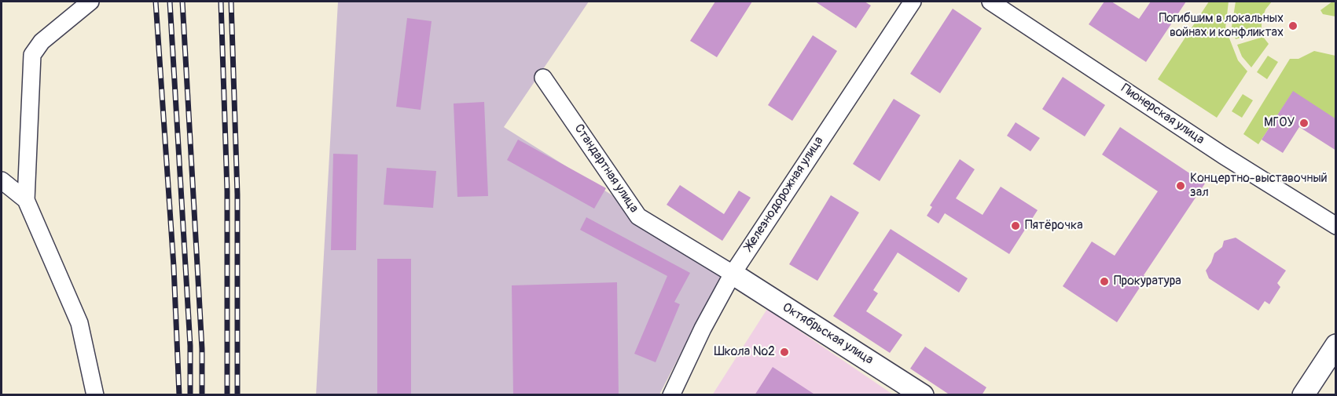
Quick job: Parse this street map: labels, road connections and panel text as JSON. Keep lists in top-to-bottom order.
{
  "streets": {
    "street": [
      "Пионерская улица",
      "Стандартная улица",
      "Железнодорожная улица",
      "Октябрьская улица"
    ]
  },
  "crossings": [
    ["Стандартная улица", "Железнодорожная улица"],
    ["Стандартная улица", "Октябрьская улица"],
    ["Железнодорожная улица", "Октябрьская улица"]
  ],
  "places": [
    "Погибшим в локальных войнах и конфликтах",
    "МГОУ",
    "Концертно-выставочный зал",
    "Пятёрочка",
    "Прокуратура",
    "Школа №2"
  ]
}
